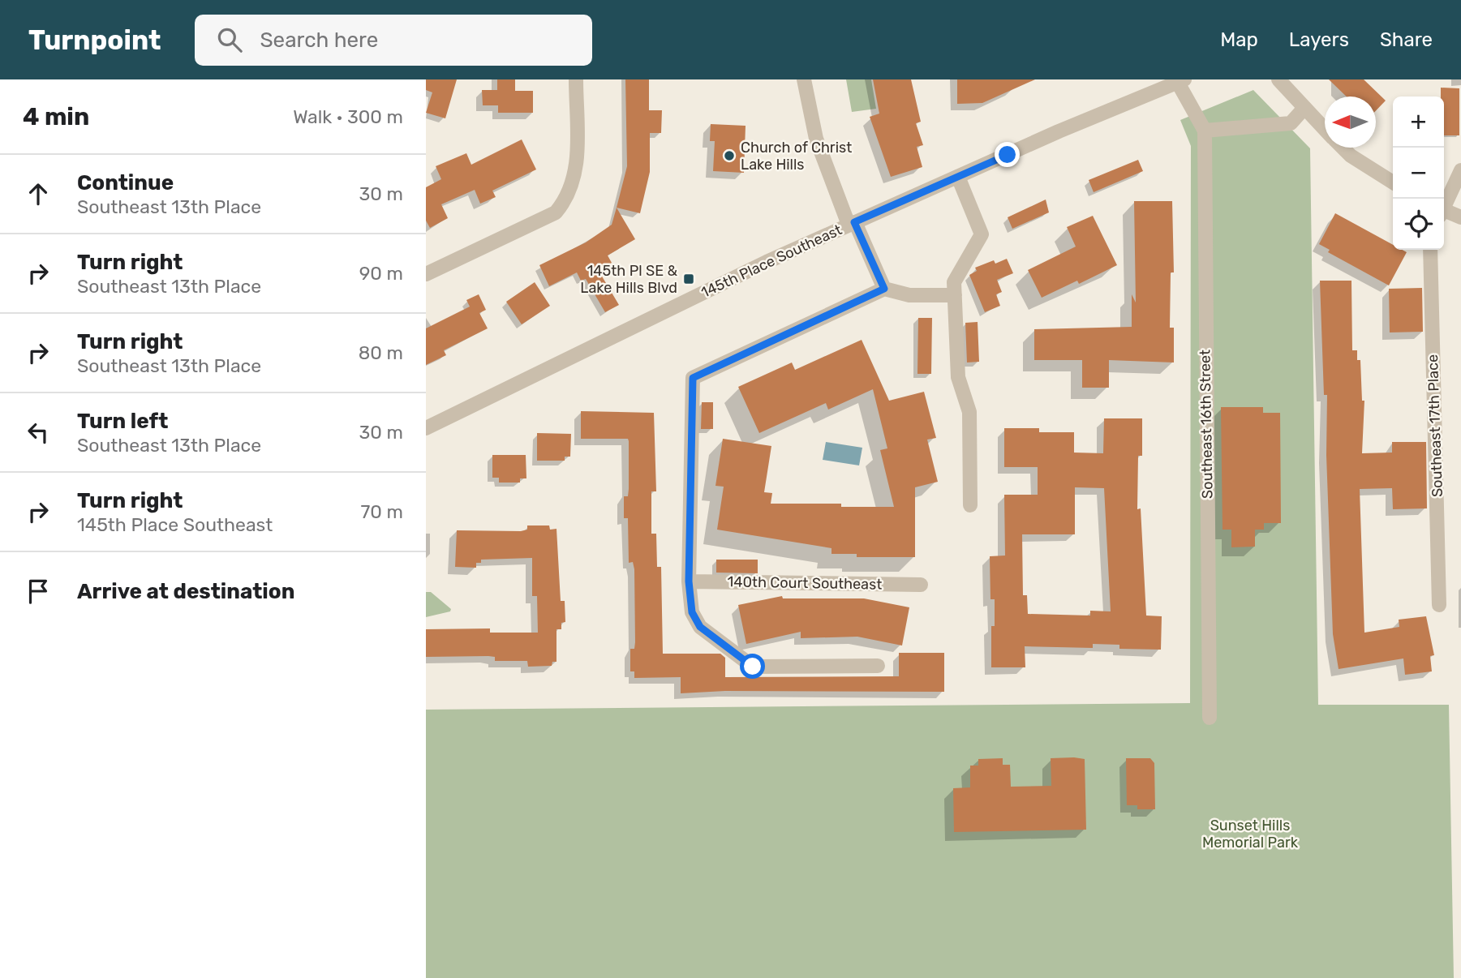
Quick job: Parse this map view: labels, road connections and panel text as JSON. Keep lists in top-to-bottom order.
{
  "streets": {
    "street": [
      "145th Place Southeast",
      "Southeast 16th Street",
      "Southeast 17th Place",
      "140th Court Southeast"
    ]
  },
  "parks": ["Sunset Hills Memorial Park"],
  "places": {
    "other": ["Church of Christ Lake Hills"],
    "transit": ["145th Pl SE & Lake Hills Blvd"]
  },
  "north": "left",
  "page": {
    "header": "Turnpoint",
    "search": "Search here",
    "nav": ["Map", "Layers", "Share"],
    "heading": ["4 min", "Walk · 300 m"],
    "map_buttons": ["+", "−"],
    "list": [
      ["Continue", "Southeast 13th Place", "30 m"],
      ["Turn right", "Southeast 13th Place", "90 m"],
      ["Turn right", "Southeast 13th Place", "80 m"],
      ["Turn left", "Southeast 13th Place", "30 m"],
      ["Turn right", "145th Place Southeast", "70 m"],
      "Arrive at destination"
    ]
  }
}
